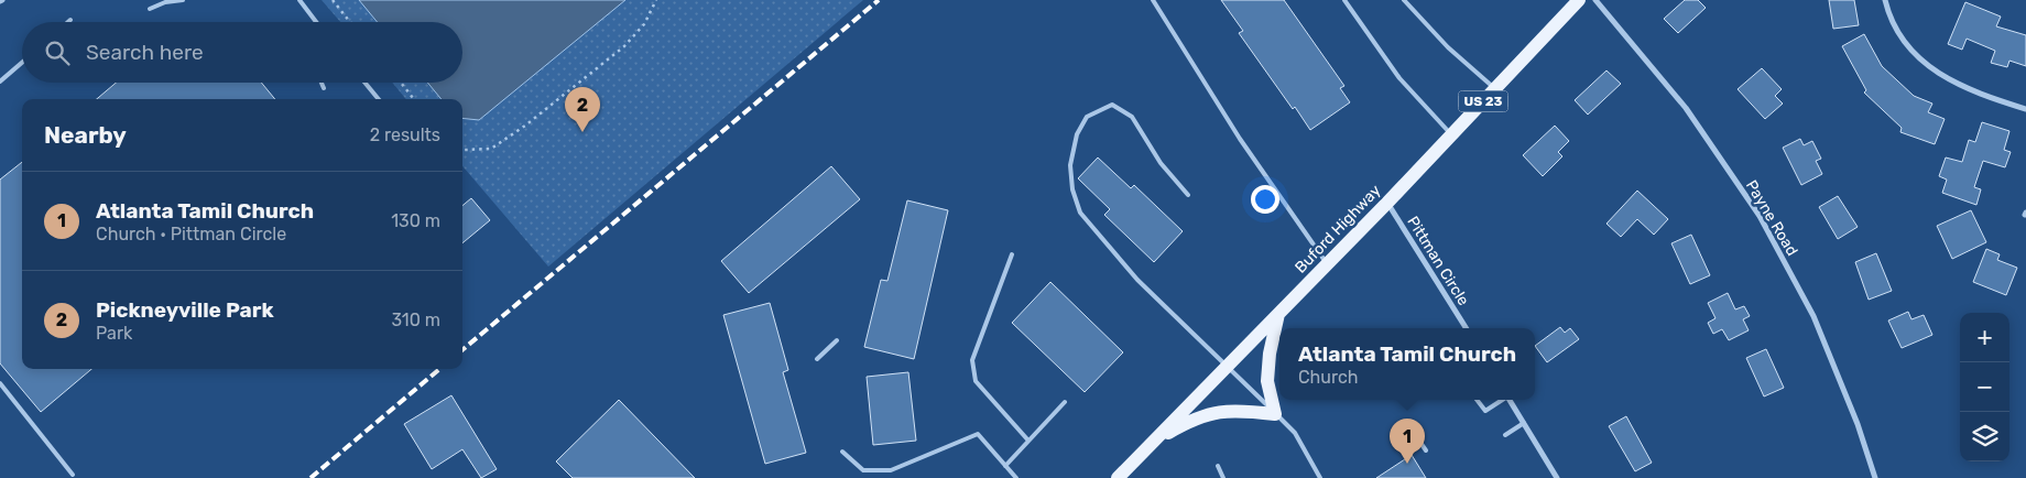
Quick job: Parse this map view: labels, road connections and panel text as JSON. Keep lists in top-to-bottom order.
{
  "streets": {
    "main road": ["US 23", "Buford Highway"],
    "street": ["Payne Road", "Pittman Circle"]
  },
  "crossings": [
    ["Buford Highway", "Pittman Circle"]
  ],
  "page": {
    "search": "Search here",
    "pins": ["2", "1"],
    "heading": ["Nearby", "2 results"],
    "list": [
      {
        "mark": "1",
        "name": "Atlanta Tamil Church",
        "note": "Church · Pittman Circle",
        "value": "130 m"
      },
      {
        "mark": "2",
        "name": "Pickneyville Park",
        "note": "Park",
        "value": "310 m"
      }
    ],
    "map_buttons": ["+", "−"],
    "popup": ["Atlanta Tamil Church", "Church"]
  }
}
